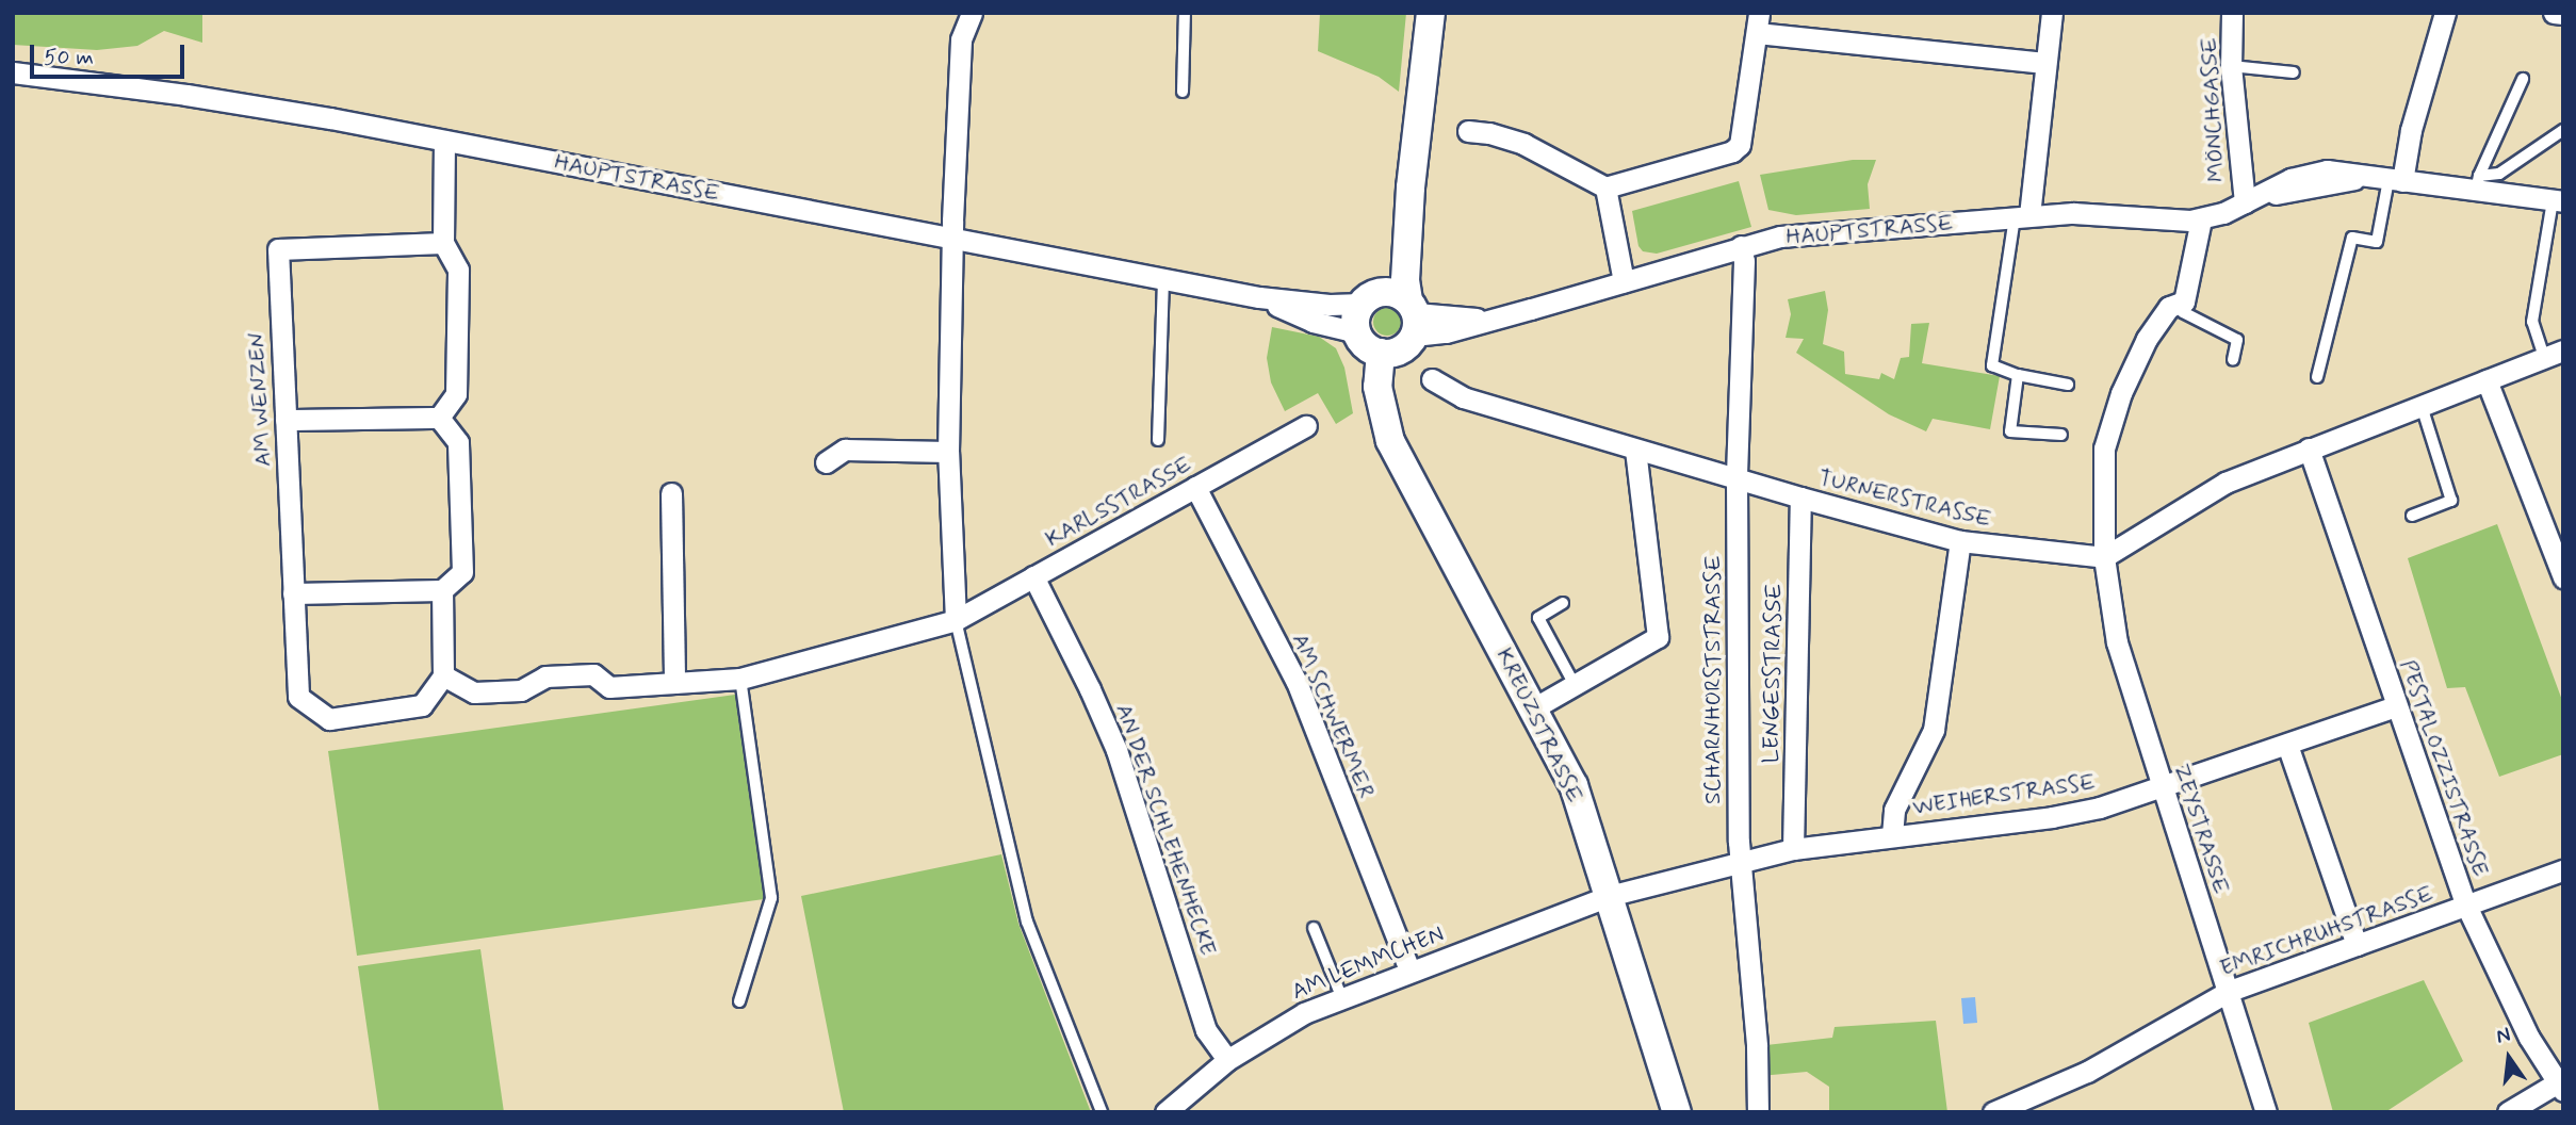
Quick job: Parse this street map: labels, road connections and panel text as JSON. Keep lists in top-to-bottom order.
{
  "streets": {
    "street": [
      "MÖNCHGASSE",
      "HAUPTSTRASSE",
      "AM WENZEN",
      "TURNERSTRASSE",
      "KARLSSTRASSE",
      "LENGESSTRASSE",
      "SCHARNHORSTSTRASSE",
      "AM SCHWERMER",
      "KREUZSTRASSE",
      "PESTALOZZISTRASSE",
      "WEIHERSTRASSE",
      "ZEYSTRASSE",
      "AN DER SCHLEHENHECKE",
      "EMRICHRUHSTRASSE",
      "AM LEMMCHEN"
    ]
  },
  "crossings": [
    ["MÖNCHGASSE", "HAUPTSTRASSE"],
    ["HAUPTSTRASSE", "SCHARNHORSTSTRASSE"],
    ["HAUPTSTRASSE", "KREUZSTRASSE"],
    ["AM WENZEN", "KARLSSTRASSE"],
    ["TURNERSTRASSE", "LENGESSTRASSE"],
    ["TURNERSTRASSE", "SCHARNHORSTSTRASSE"],
    ["TURNERSTRASSE", "ZEYSTRASSE"],
    ["KARLSSTRASSE", "AM SCHWERMER"],
    ["KARLSSTRASSE", "AN DER SCHLEHENHECKE"],
    ["LENGESSTRASSE", "WEIHERSTRASSE"],
    ["SCHARNHORSTSTRASSE", "WEIHERSTRASSE"],
    ["AM SCHWERMER", "AM LEMMCHEN"],
    ["KREUZSTRASSE", "WEIHERSTRASSE"],
    ["KREUZSTRASSE", "AM LEMMCHEN"],
    ["PESTALOZZISTRASSE", "WEIHERSTRASSE"],
    ["PESTALOZZISTRASSE", "EMRICHRUHSTRASSE"],
    ["WEIHERSTRASSE", "ZEYSTRASSE"],
    ["WEIHERSTRASSE", "AM LEMMCHEN"],
    ["ZEYSTRASSE", "EMRICHRUHSTRASSE"],
    ["AN DER SCHLEHENHECKE", "AM LEMMCHEN"]
  ],
  "scale_bar": "50 m",
  "north": "top"
}
